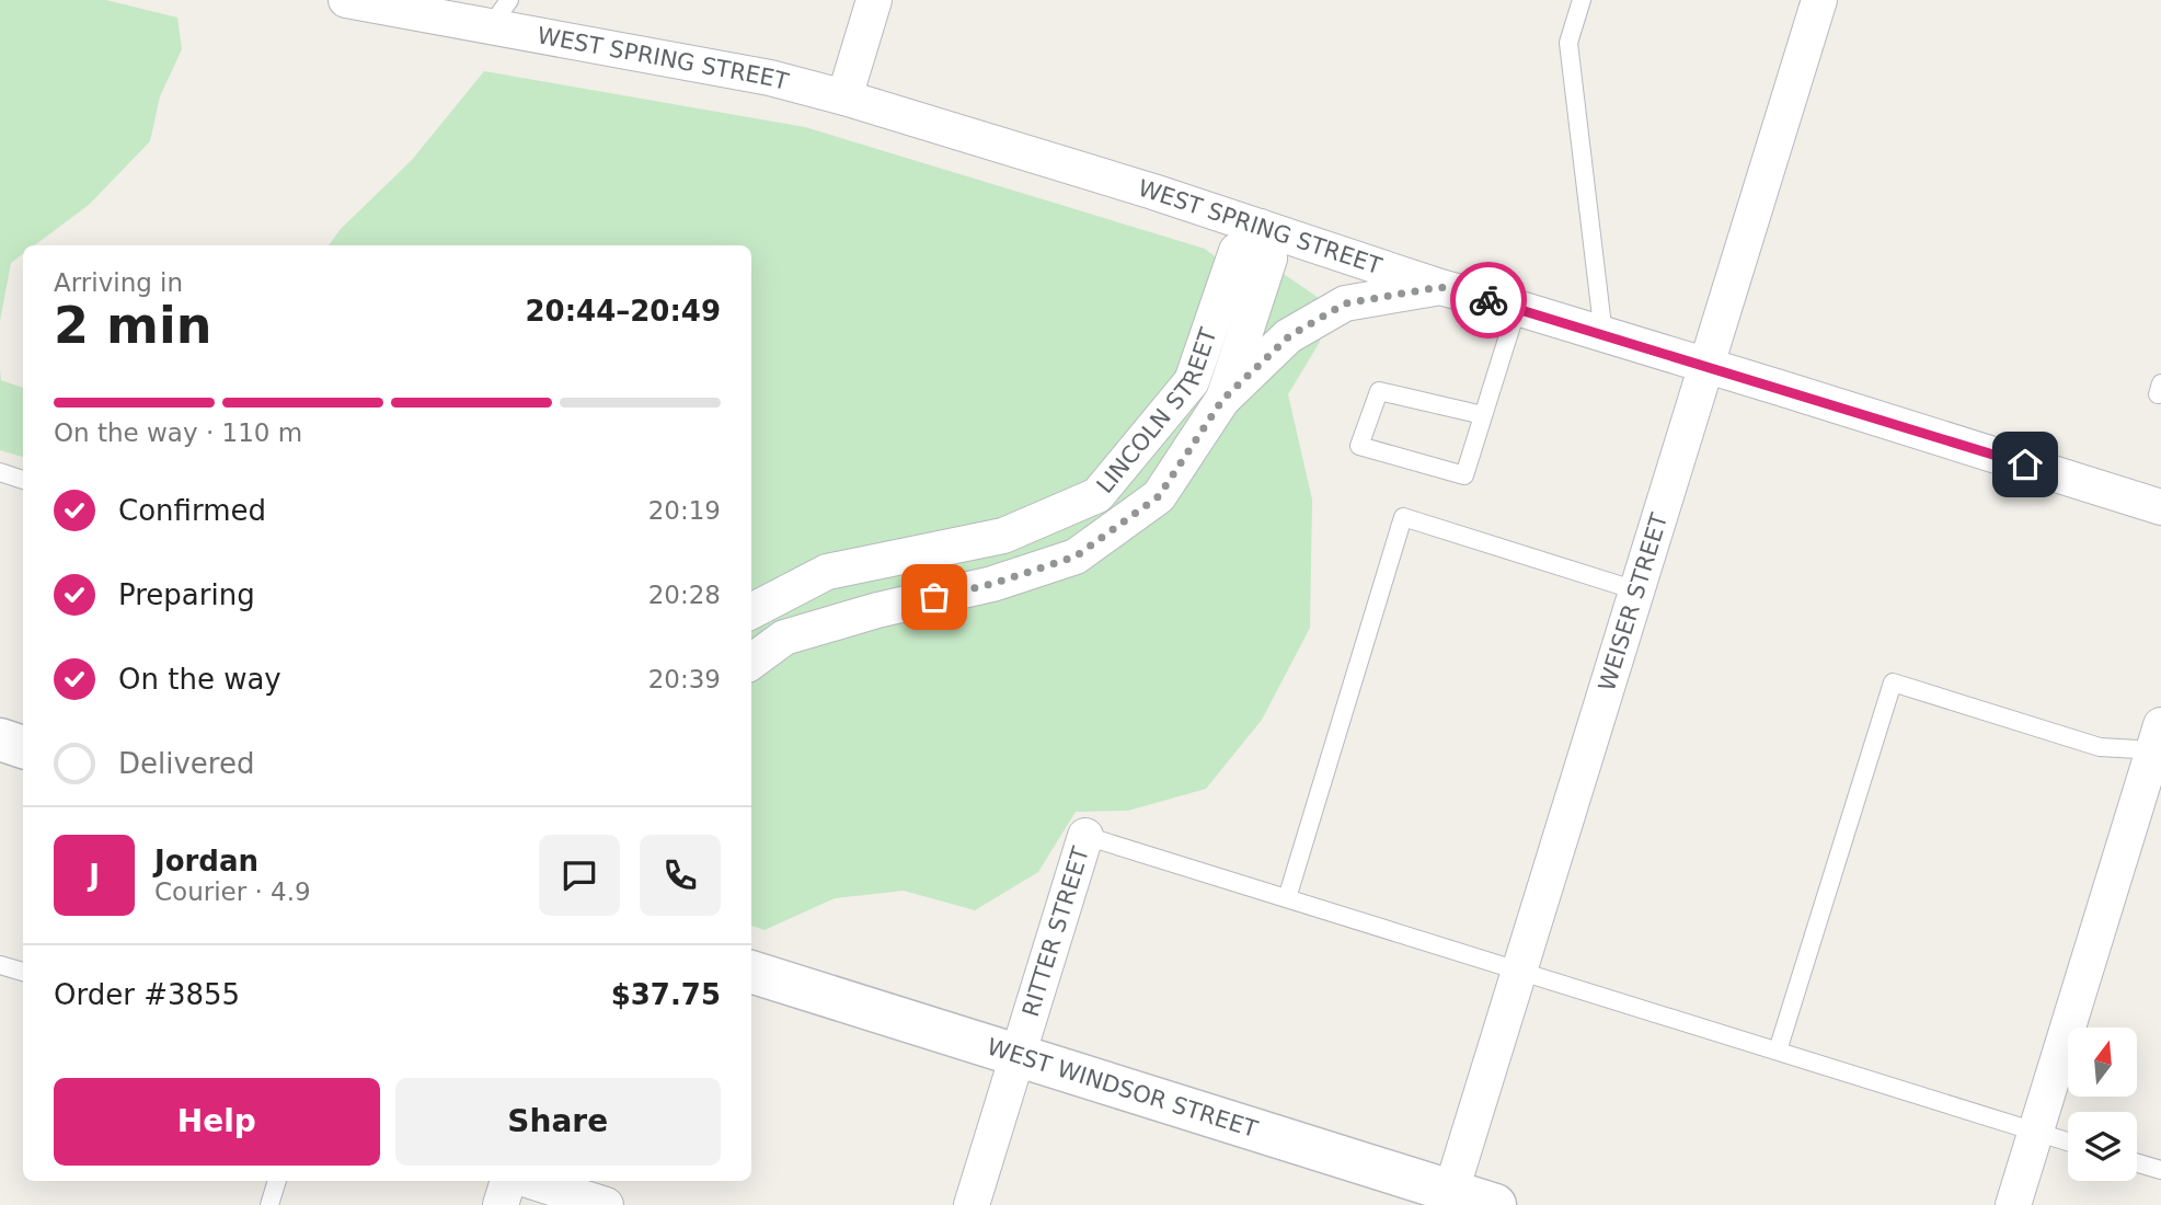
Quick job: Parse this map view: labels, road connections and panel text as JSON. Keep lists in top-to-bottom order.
{
  "streets": {
    "main road": ["WEST WINDSOR STREET"],
    "street": [
      "WEST SPRING STREET",
      "LINCOLN STREET",
      "WEISER STREET",
      "RITTER STREET"
    ]
  },
  "crossings": [
    ["WEST SPRING STREET", "LINCOLN STREET"],
    ["WEST SPRING STREET", "WEISER STREET"],
    ["WEISER STREET", "WEST WINDSOR STREET"],
    ["RITTER STREET", "WEST WINDSOR STREET"]
  ],
  "north": "top",
  "page": {
    "heading": ["2 min", "Arriving in", "20:44–20:49"],
    "panel": [
      "Jordan",
      "Courier · 4.9",
      "Order #3855",
      "$37.75"
    ],
    "bar": "On the way · 110 m",
    "list": [
      ["Confirmed", "20:19"],
      ["Preparing", "20:28"],
      ["On the way", "20:39"],
      "Delivered"
    ],
    "round": "J",
    "buttons": ["Help", "Share"]
  }
}
